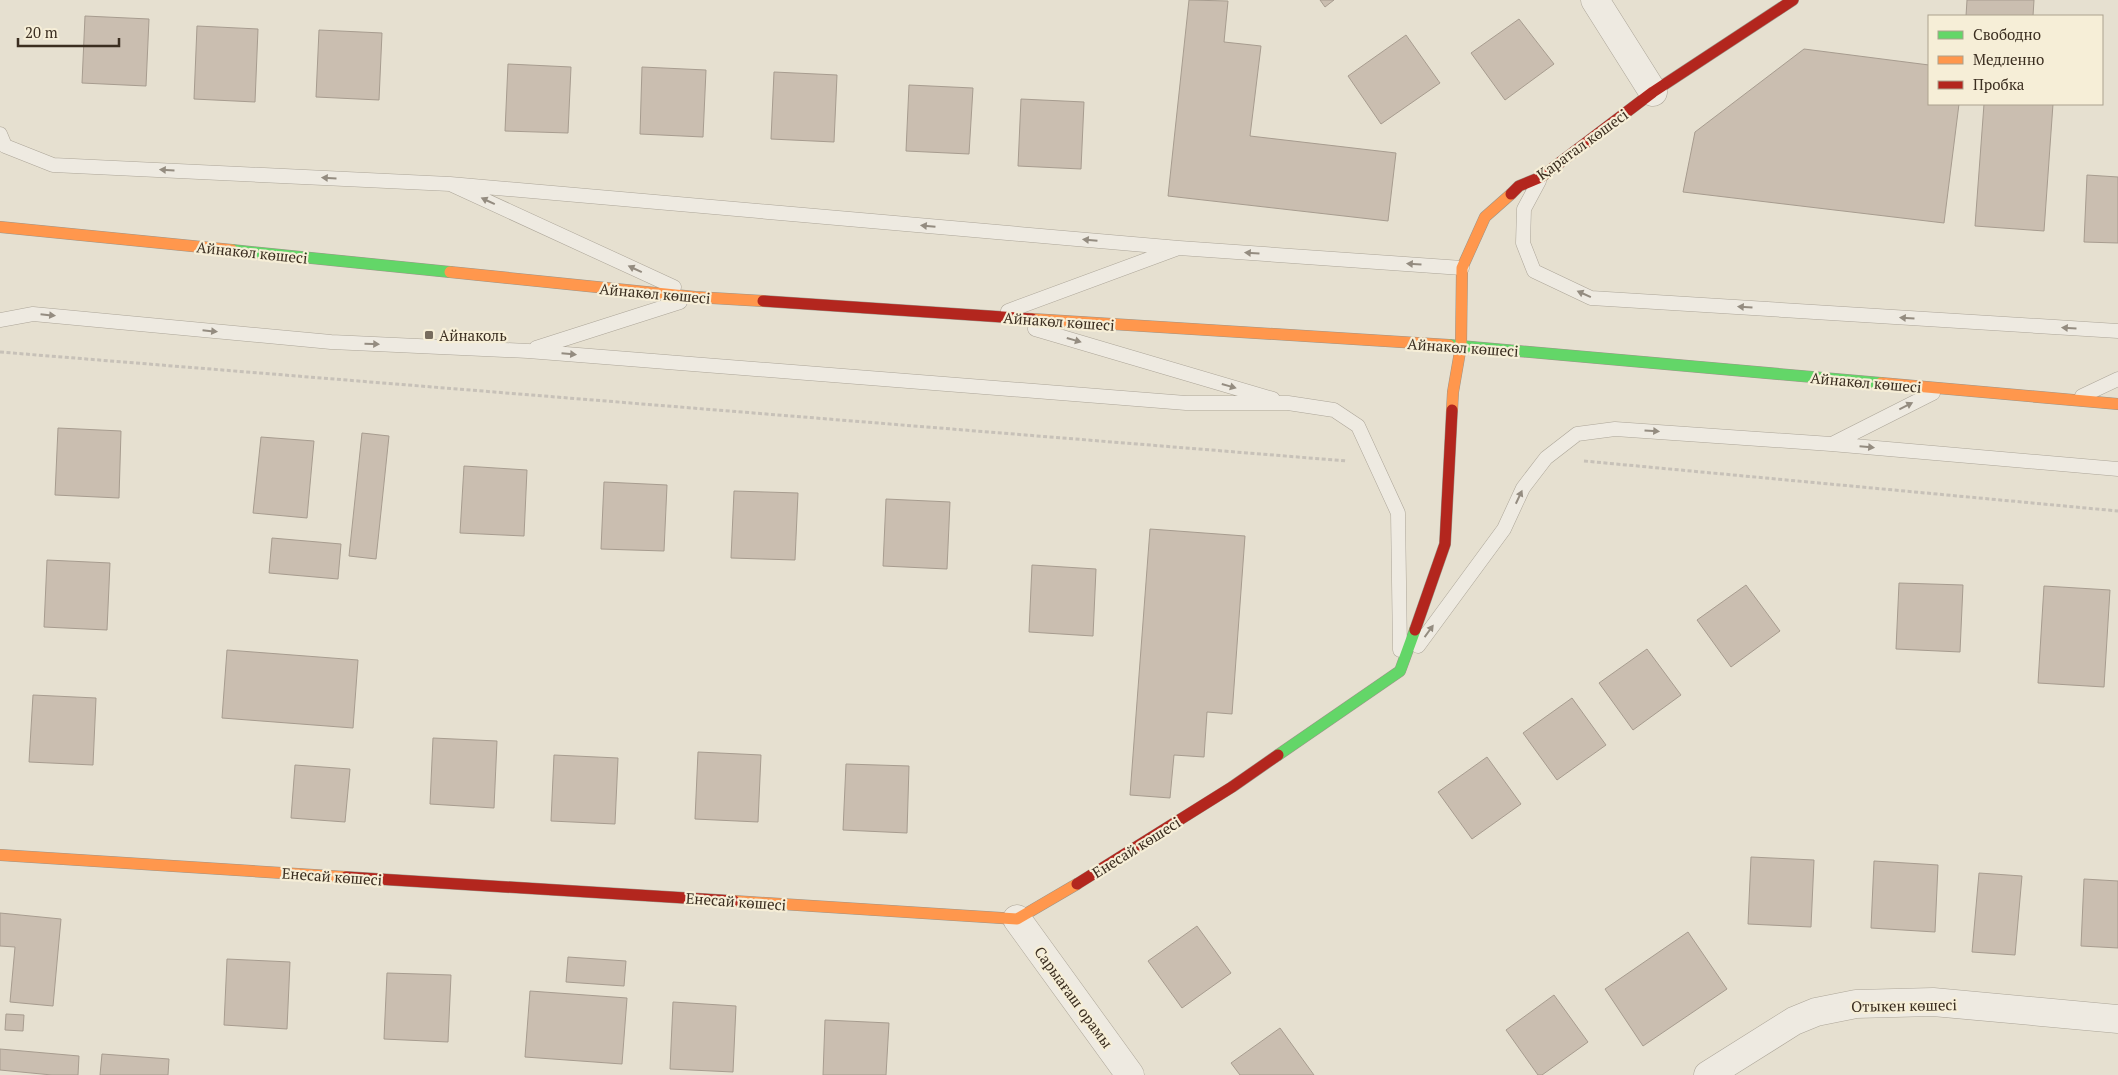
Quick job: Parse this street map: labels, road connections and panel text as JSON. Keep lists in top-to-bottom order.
{
  "streets": {
    "street": [
      "Қаратал көшесі",
      "Айнакөл көшесі",
      "Енесай көшесі",
      "Сарыағаш орамы",
      "Отыкен көшесі"
    ]
  },
  "crossings": [
    ["Қаратал көшесі", "Айнакөл көшесі"],
    ["Қаратал көшесі", "Енесай көшесі"],
    ["Енесай көшесі", "Сарыағаш орамы"]
  ],
  "places": {
    "transit": ["Айнаколь"]
  },
  "legend": ["Свободно", "Медленно", "Пробка"],
  "scale_bar": "20 m"
}
